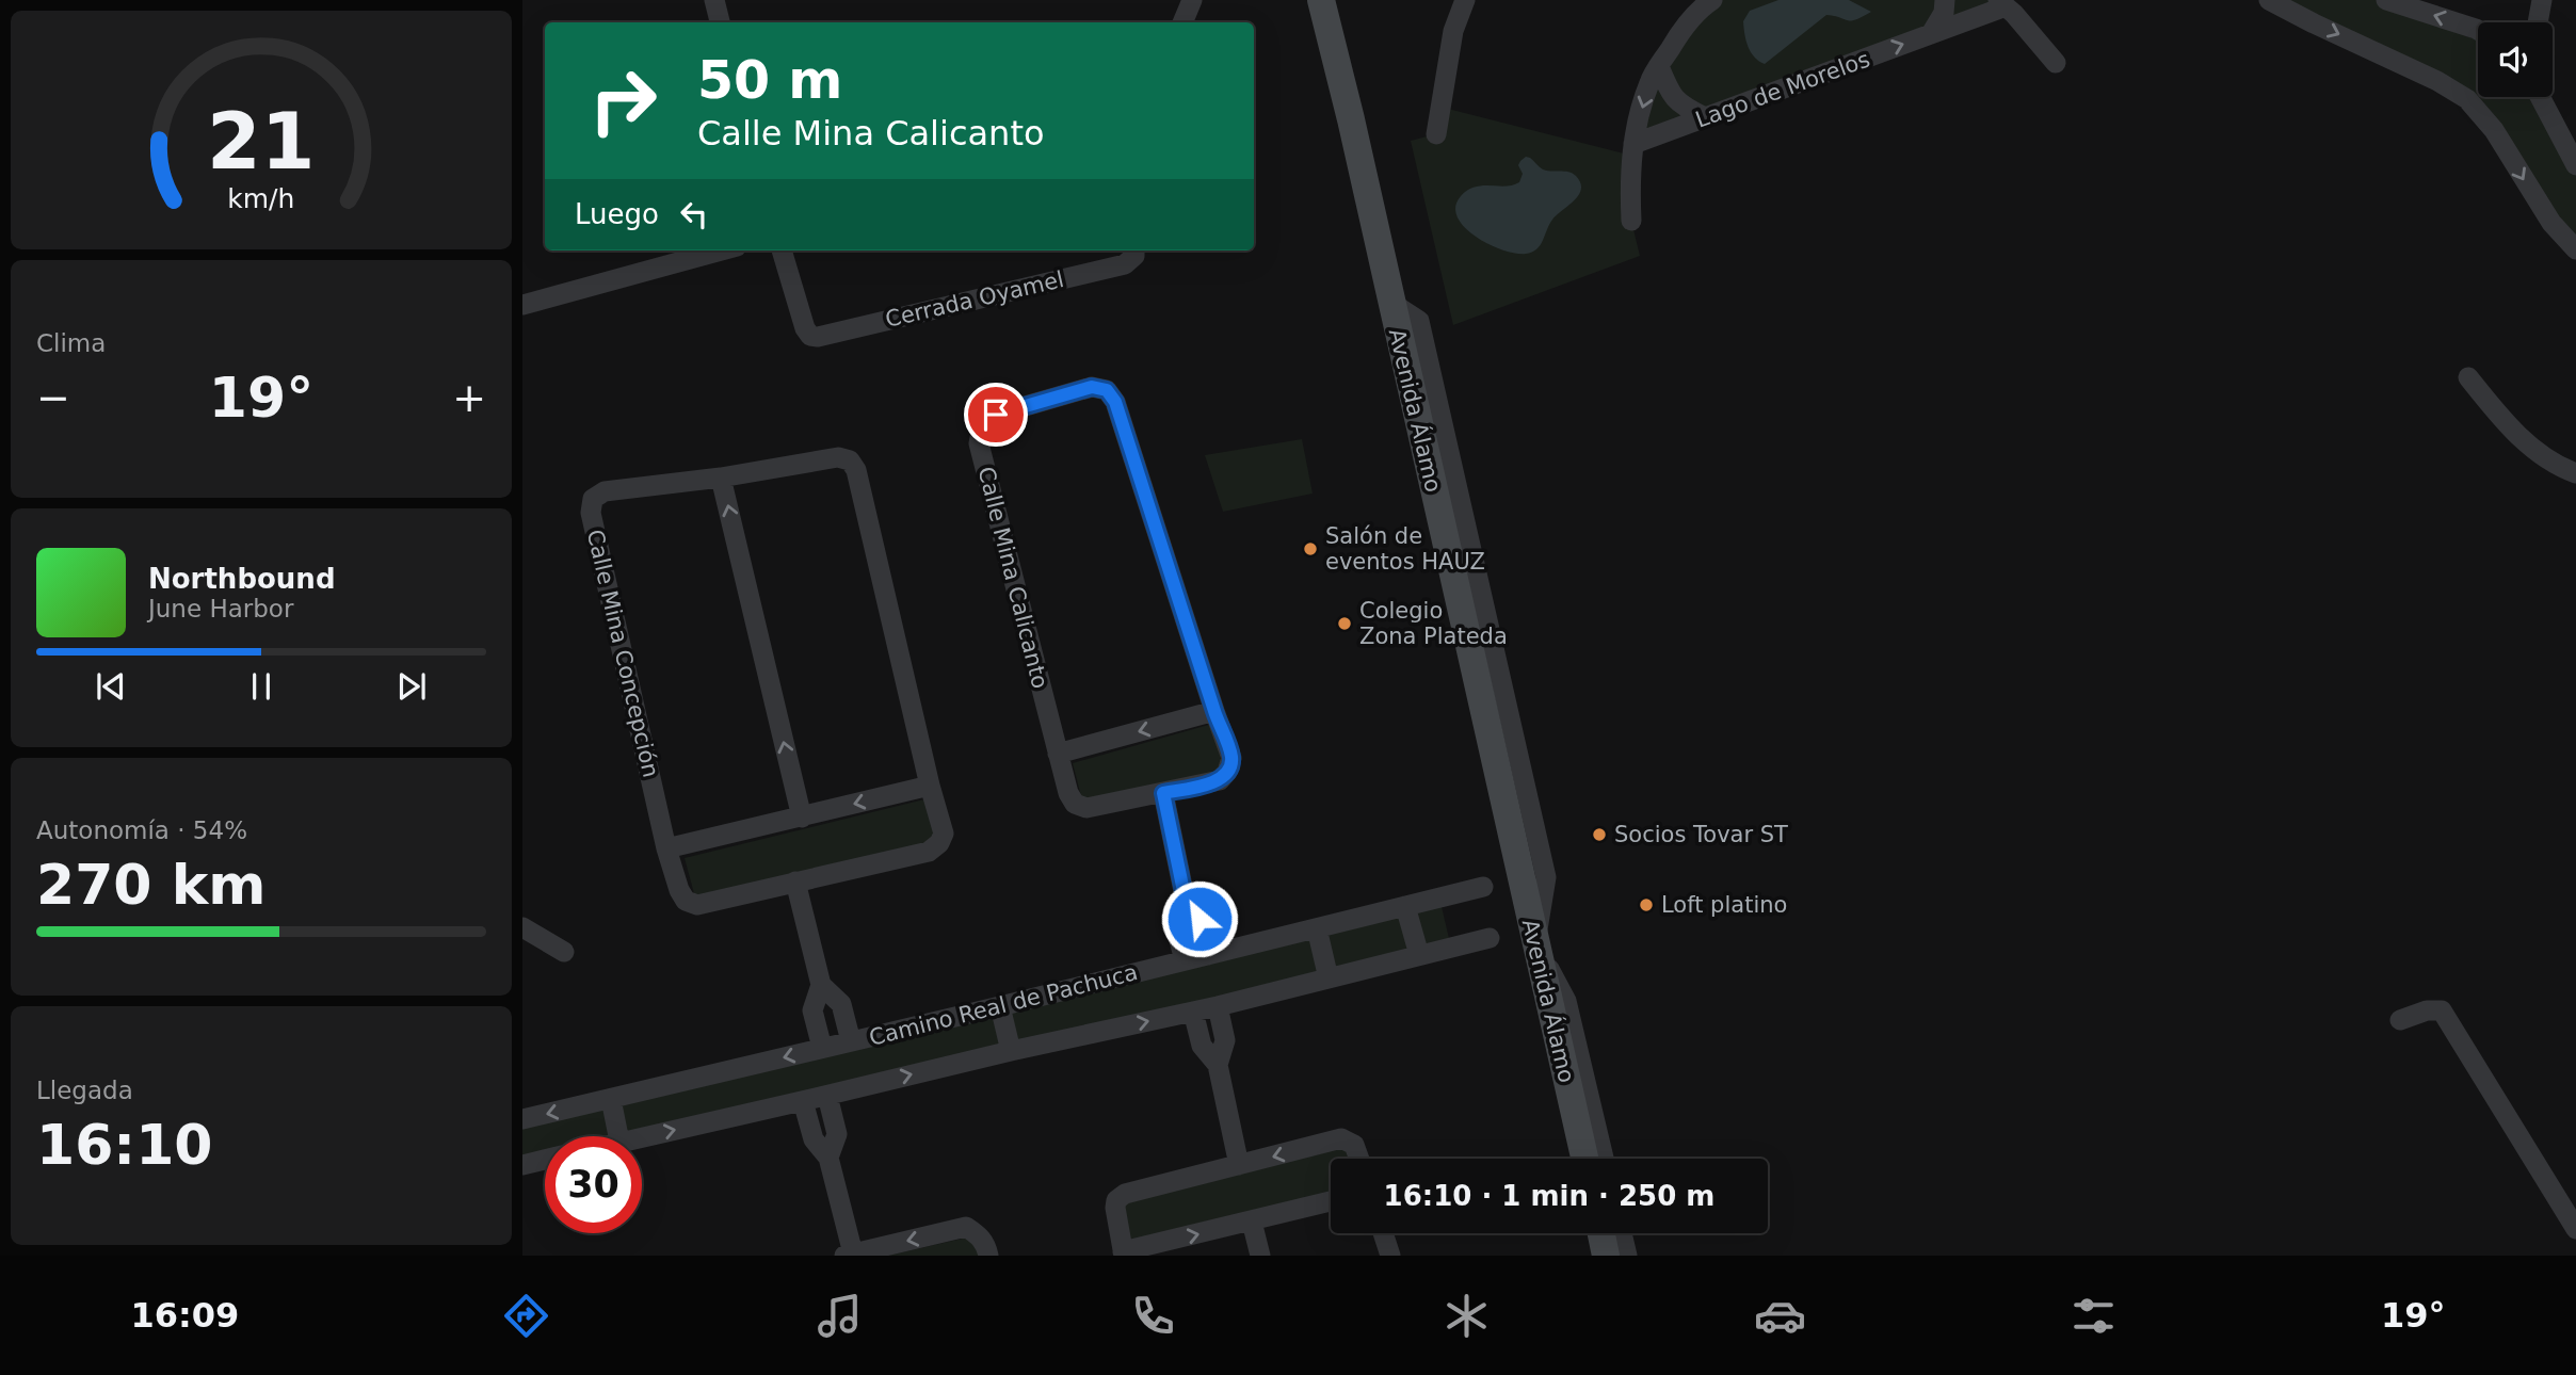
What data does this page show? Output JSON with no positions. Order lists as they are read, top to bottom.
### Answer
{
  "streets": {
    "street": [
      "Lago de Morelos",
      "Cerrada Oyamel",
      "Avenida Álamo",
      "Calle Mina Calicanto",
      "Calle Mina Concepción",
      "Camino Real de Pachuca"
    ]
  },
  "one_way": ["Lago de Morelos"],
  "places": [
    "Salón de eventos HAUZ",
    "Colegio Zona Plateda",
    "Socios Tovar ST",
    "Loft platino"
  ],
  "page": {
    "turn": ["50 m", "Calle Mina Calicanto"],
    "then": "Luego",
    "tile": [
      "Clima",
      ["Autonomía · 54%", "270 km"],
      ["Llegada", "16:10"]
    ],
    "heat": ["−", "19°", "+"],
    "song": ["Northbound", "June Harbor"],
    "limit": "30",
    "trip": "16:10 · 1 min · 250 m",
    "tabs": ["16:09", "19°"],
    "gauge": ["21", "km/h"]
  }
}
